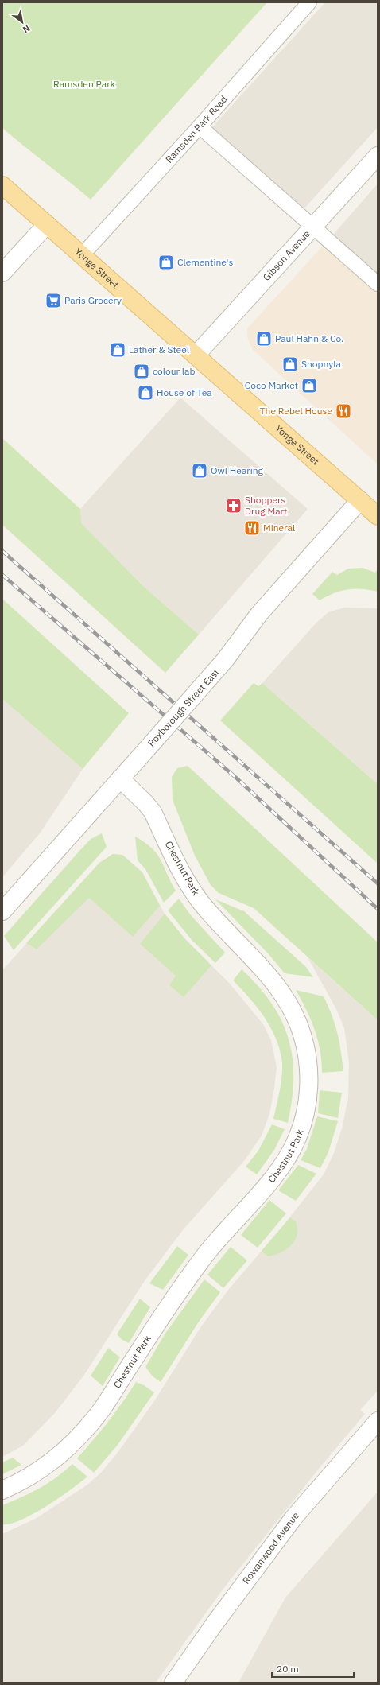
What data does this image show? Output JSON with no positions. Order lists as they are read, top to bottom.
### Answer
{
  "streets": {
    "main road": ["Yonge Street"],
    "street": [
      "Gibson Avenue",
      "Roxborough Street East",
      "Chestnut Park",
      "Rowanwood Avenue"
    ],
    "lane": ["Ramsden Park Road"]
  },
  "crossings": [
    ["Ramsden Park Road", "Yonge Street"],
    ["Gibson Avenue", "Yonge Street"],
    ["Yonge Street", "Roxborough Street East"],
    ["Roxborough Street East", "Chestnut Park"]
  ],
  "parks": ["Ramsden Park"],
  "places": {
    "shop": [
      "Clementine's",
      "Paul Hahn & Co.",
      "Lather & Steel",
      "Shopnyla",
      "colour lab",
      "Coco Market",
      "House of Tea",
      "Owl Hearing"
    ],
    "supermarket": ["Paris Grocery"],
    "restaurant": ["The Rebel House", "Mineral"],
    "pharmacy": ["Shoppers Drug Mart"]
  },
  "scale_bar": "20 m",
  "north": "bottom right"
}
